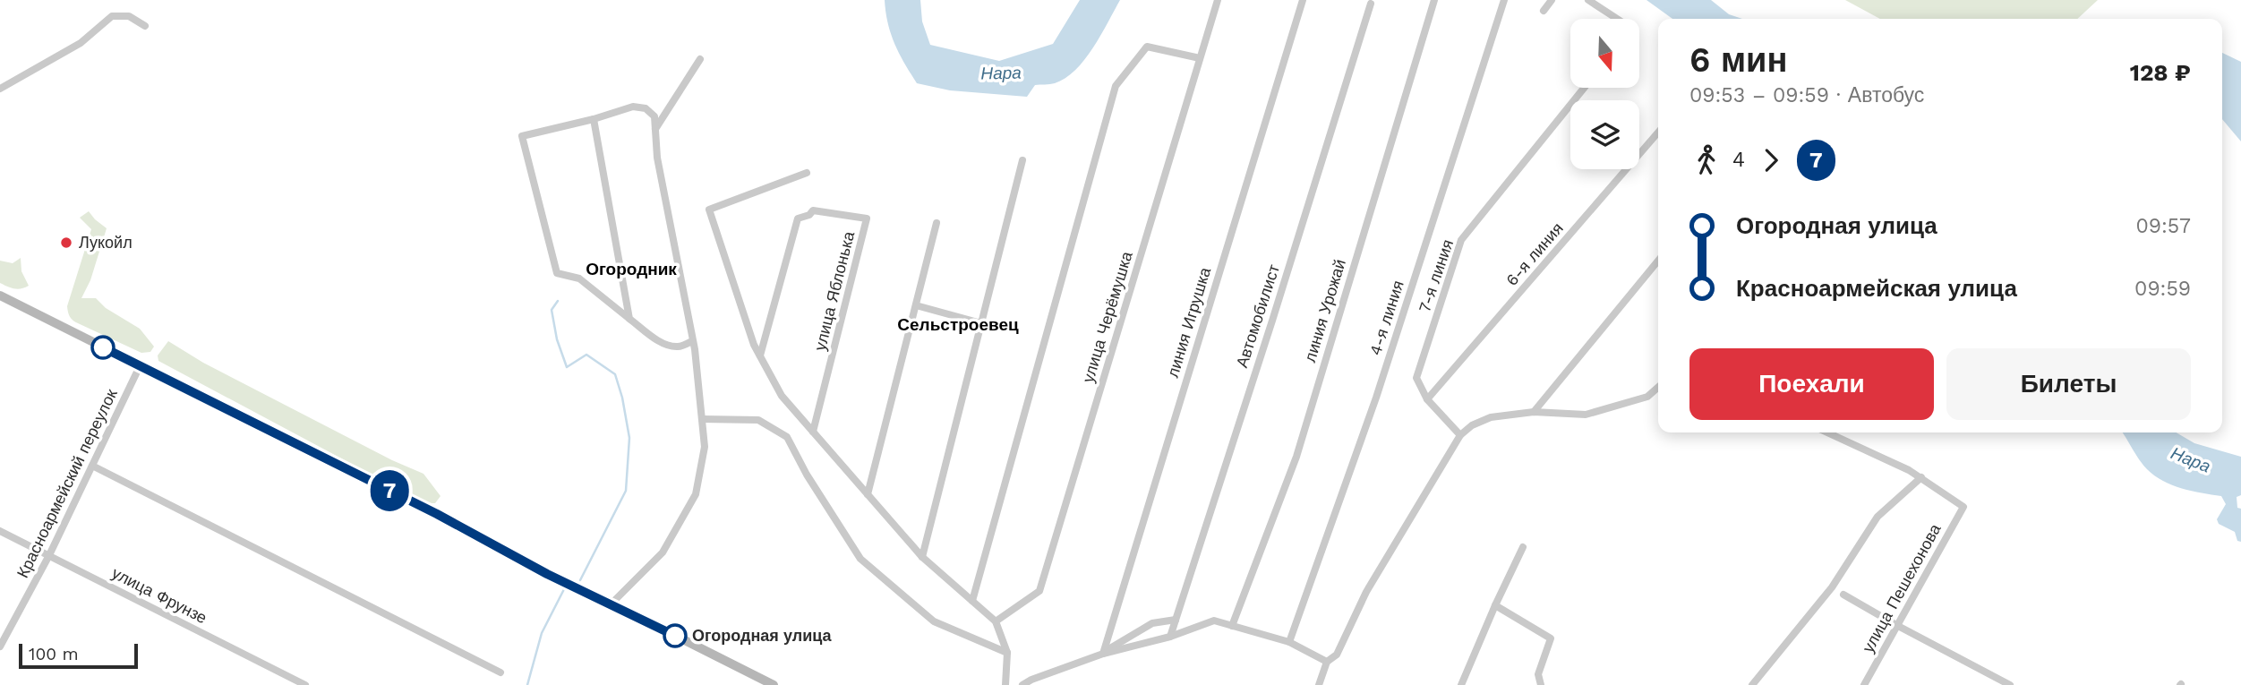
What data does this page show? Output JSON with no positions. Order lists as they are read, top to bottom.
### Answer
{
  "streets": {
    "street": [
      "6-я линия",
      "7-я линия",
      "улица Яблонька",
      "линия Урожай",
      "Автомобилист",
      "улица Черёмушка",
      "4-я линия",
      "линия Игрушка",
      "Красноармейский переулок",
      "улица Пешехонова",
      "улица Фрунзе"
    ]
  },
  "crossings": [
    ["6-я линия", "7-я линия"],
    ["Красноармейский переулок", "улица Фрунзе"]
  ],
  "districts": ["Огородник", "Сельстроевец"],
  "water": ["Нара"],
  "places": ["Лукойл", "Огородная улица"],
  "lines": ["bus line 7"],
  "scale_bar": "100 m",
  "north": "bottom",
  "page": {
    "on_map": "7",
    "heading": ["6 мин", "09:53 – 09:59 · Автобус", "128 ₽"],
    "legs": ["4", "7"],
    "list": [
      {
        "name": "Огородная улица",
        "value": "09:57"
      },
      {
        "name": "Красноармейская улица",
        "value": "09:59"
      }
    ],
    "buttons": ["Поехали", "Билеты"],
    "scale": "100 m"
  }
}
